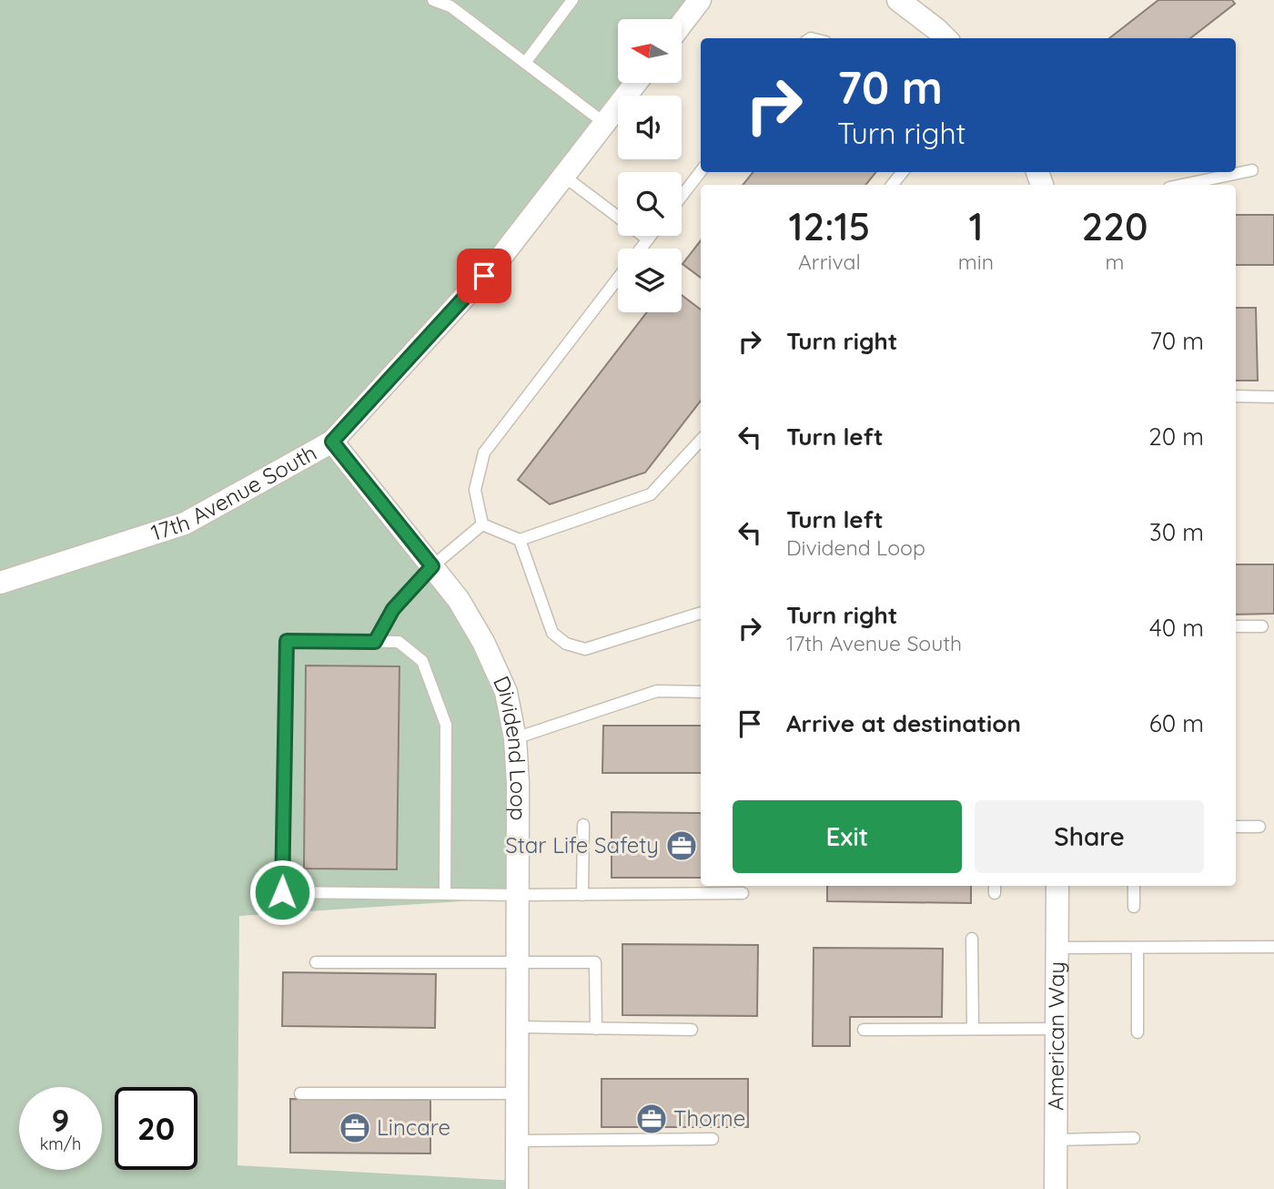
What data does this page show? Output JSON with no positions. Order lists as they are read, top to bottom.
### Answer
{
  "streets": {
    "street": ["17th Avenue South", "Dividend Loop", "American Way"]
  },
  "crossings": [
    ["17th Avenue South", "Dividend Loop"]
  ],
  "places": {
    "office": ["Star Life Safety", "Thorne", "Lincare"]
  },
  "north": "left",
  "page": {
    "turn": ["70 m", "Turn right"],
    "eta": [
      "12:15",
      "Arrival",
      "1",
      "min",
      "220",
      "m"
    ],
    "list": [
      {
        "name": "Turn right",
        "value": "70 m"
      },
      {
        "name": "Turn left",
        "value": "20 m"
      },
      {
        "name": "Turn left",
        "note": "Dividend Loop",
        "value": "30 m"
      },
      {
        "name": "Turn right",
        "note": "17th Avenue South",
        "value": "40 m"
      },
      {
        "name": "Arrive at destination",
        "value": "60 m"
      }
    ],
    "buttons": ["Exit", "Share"],
    "speed": "9 km/h",
    "limit": "20"
  }
}
